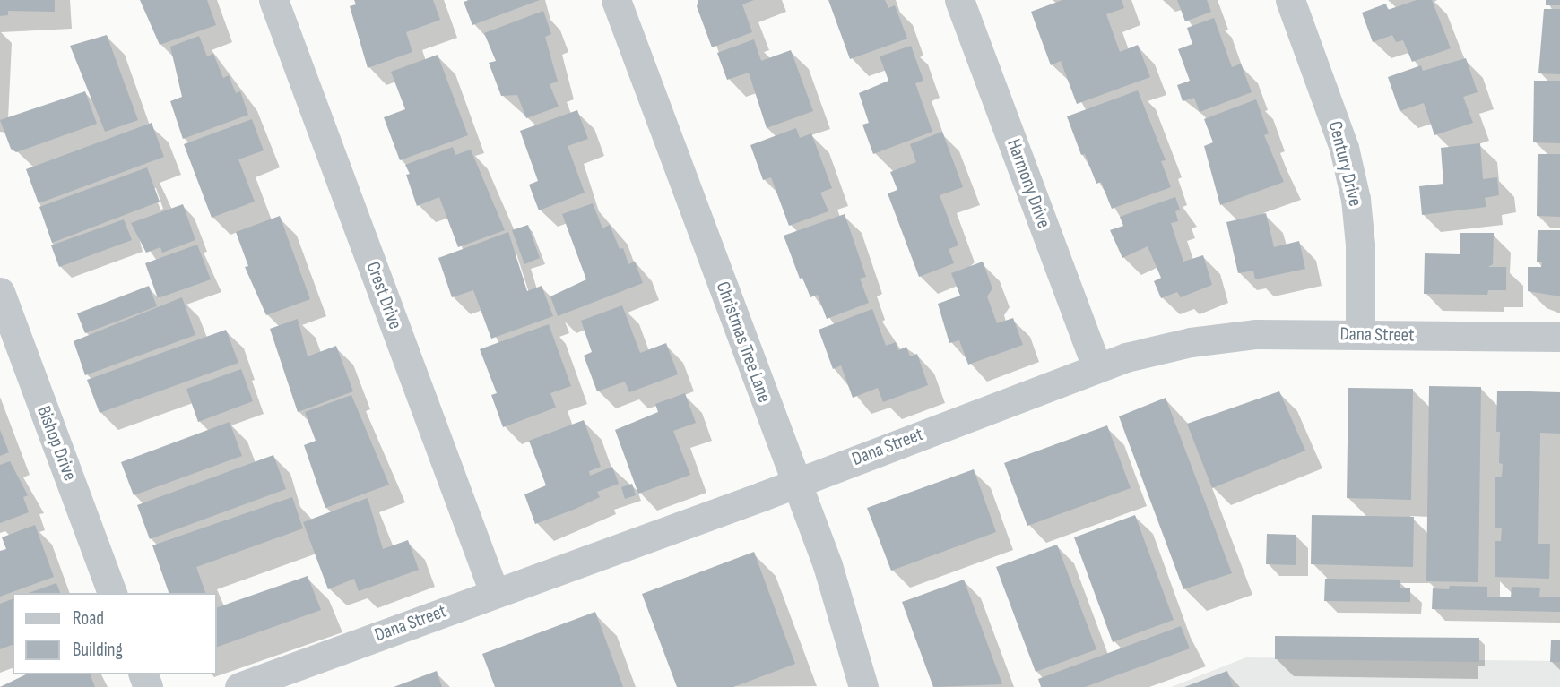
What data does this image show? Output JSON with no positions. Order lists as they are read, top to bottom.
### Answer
{
  "streets": {
    "street": [
      "Century Drive",
      "Harmony Drive",
      "Crest Drive",
      "Dana Street",
      "Christmas Tree Lane",
      "Bishop Drive"
    ]
  },
  "crossings": [
    ["Century Drive", "Dana Street"],
    ["Harmony Drive", "Dana Street"],
    ["Crest Drive", "Dana Street"],
    ["Dana Street", "Christmas Tree Lane"]
  ],
  "legend": ["Road", "Building"]
}
